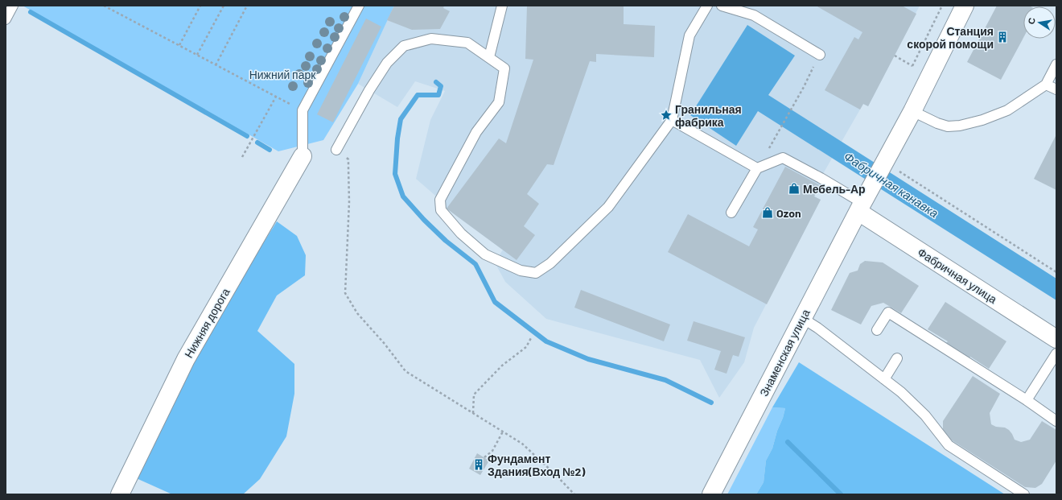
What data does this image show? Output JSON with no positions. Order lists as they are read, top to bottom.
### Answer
{
  "streets": {
    "street": ["Фабричная улица", "Нижняя дорога", "Знаменская улица"]
  },
  "crossings": [
    ["Фабричная улица", "Знаменская улица"]
  ],
  "water": ["Фабричная канавка"],
  "parks": ["Нижний парк"],
  "places": {
    "building": ["Станция скорой помощи", "Фундамент Здания(Вход №2)"],
    "place": ["Гранильная фабрика"],
    "shop": ["Мебель-Ар", "Ozon"]
  },
  "north": "left"
}
